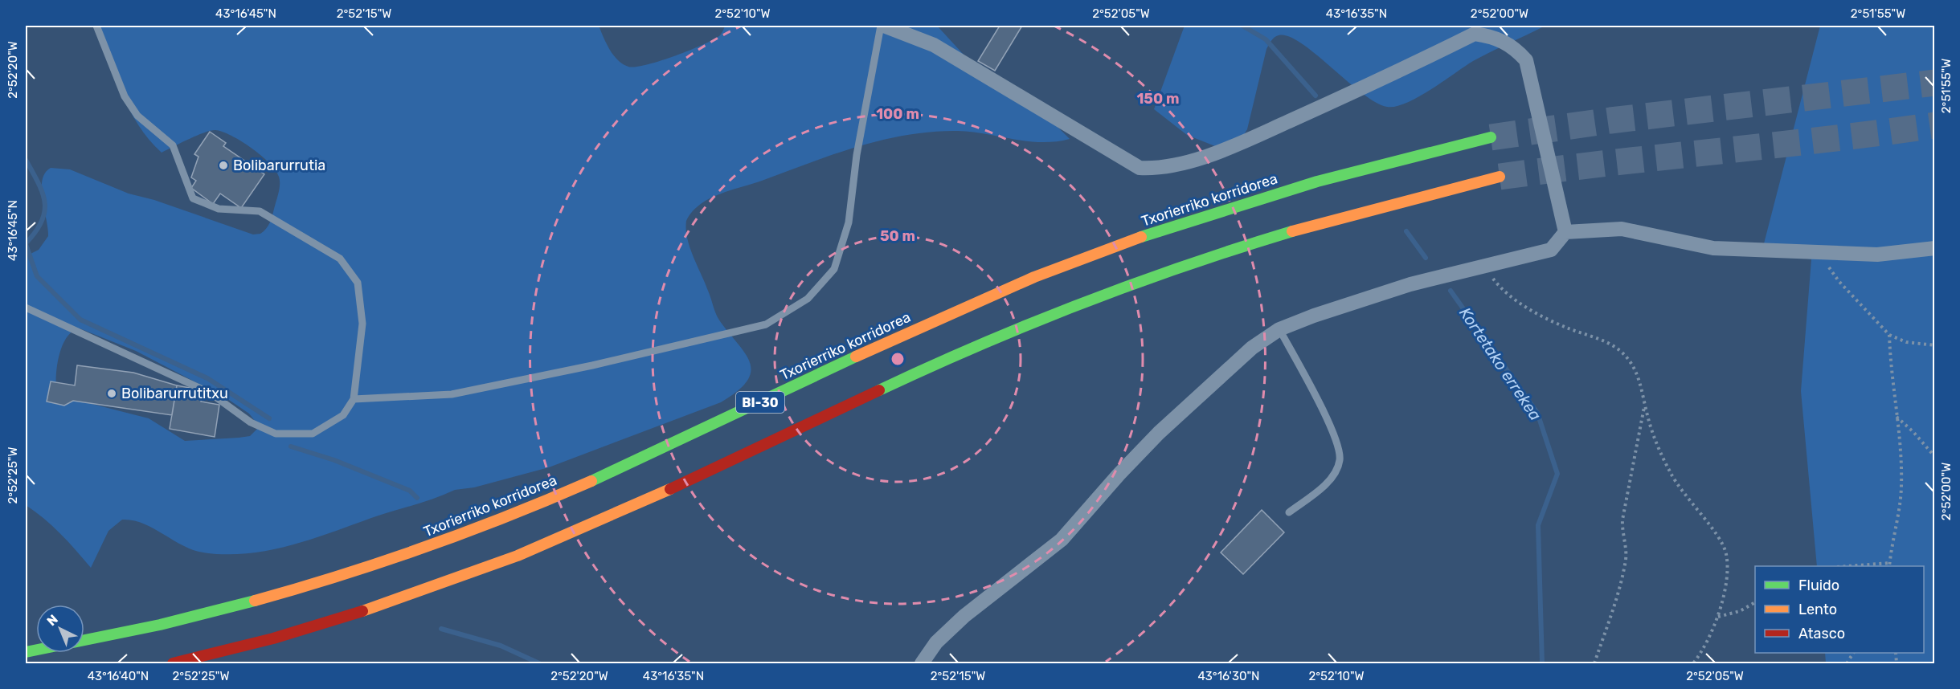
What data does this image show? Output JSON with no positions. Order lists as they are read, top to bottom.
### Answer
{
  "streets": {
    "highway": ["Txorierriko korridorea", "BI-30"]
  },
  "water": ["Kortetako errekea"],
  "places": ["Bolibarurrutia", "Bolibarurrutitxu"],
  "legend": ["Fluido", "Lento", "Atasco"],
  "north": "top left",
  "coordinates": [
    "43°16'45\"N",
    "2°52'15\"W",
    "2°52'10\"W",
    "2°52'05\"W",
    "43°16'35\"N",
    "2°52'00\"W",
    "2°51'55\"W",
    "2°52'20\"W",
    "2°52'25\"W",
    "43°16'40\"N",
    "43°16'30\"N"
  ],
  "rings": ["150 m", "100 m", "50 m"]
}
